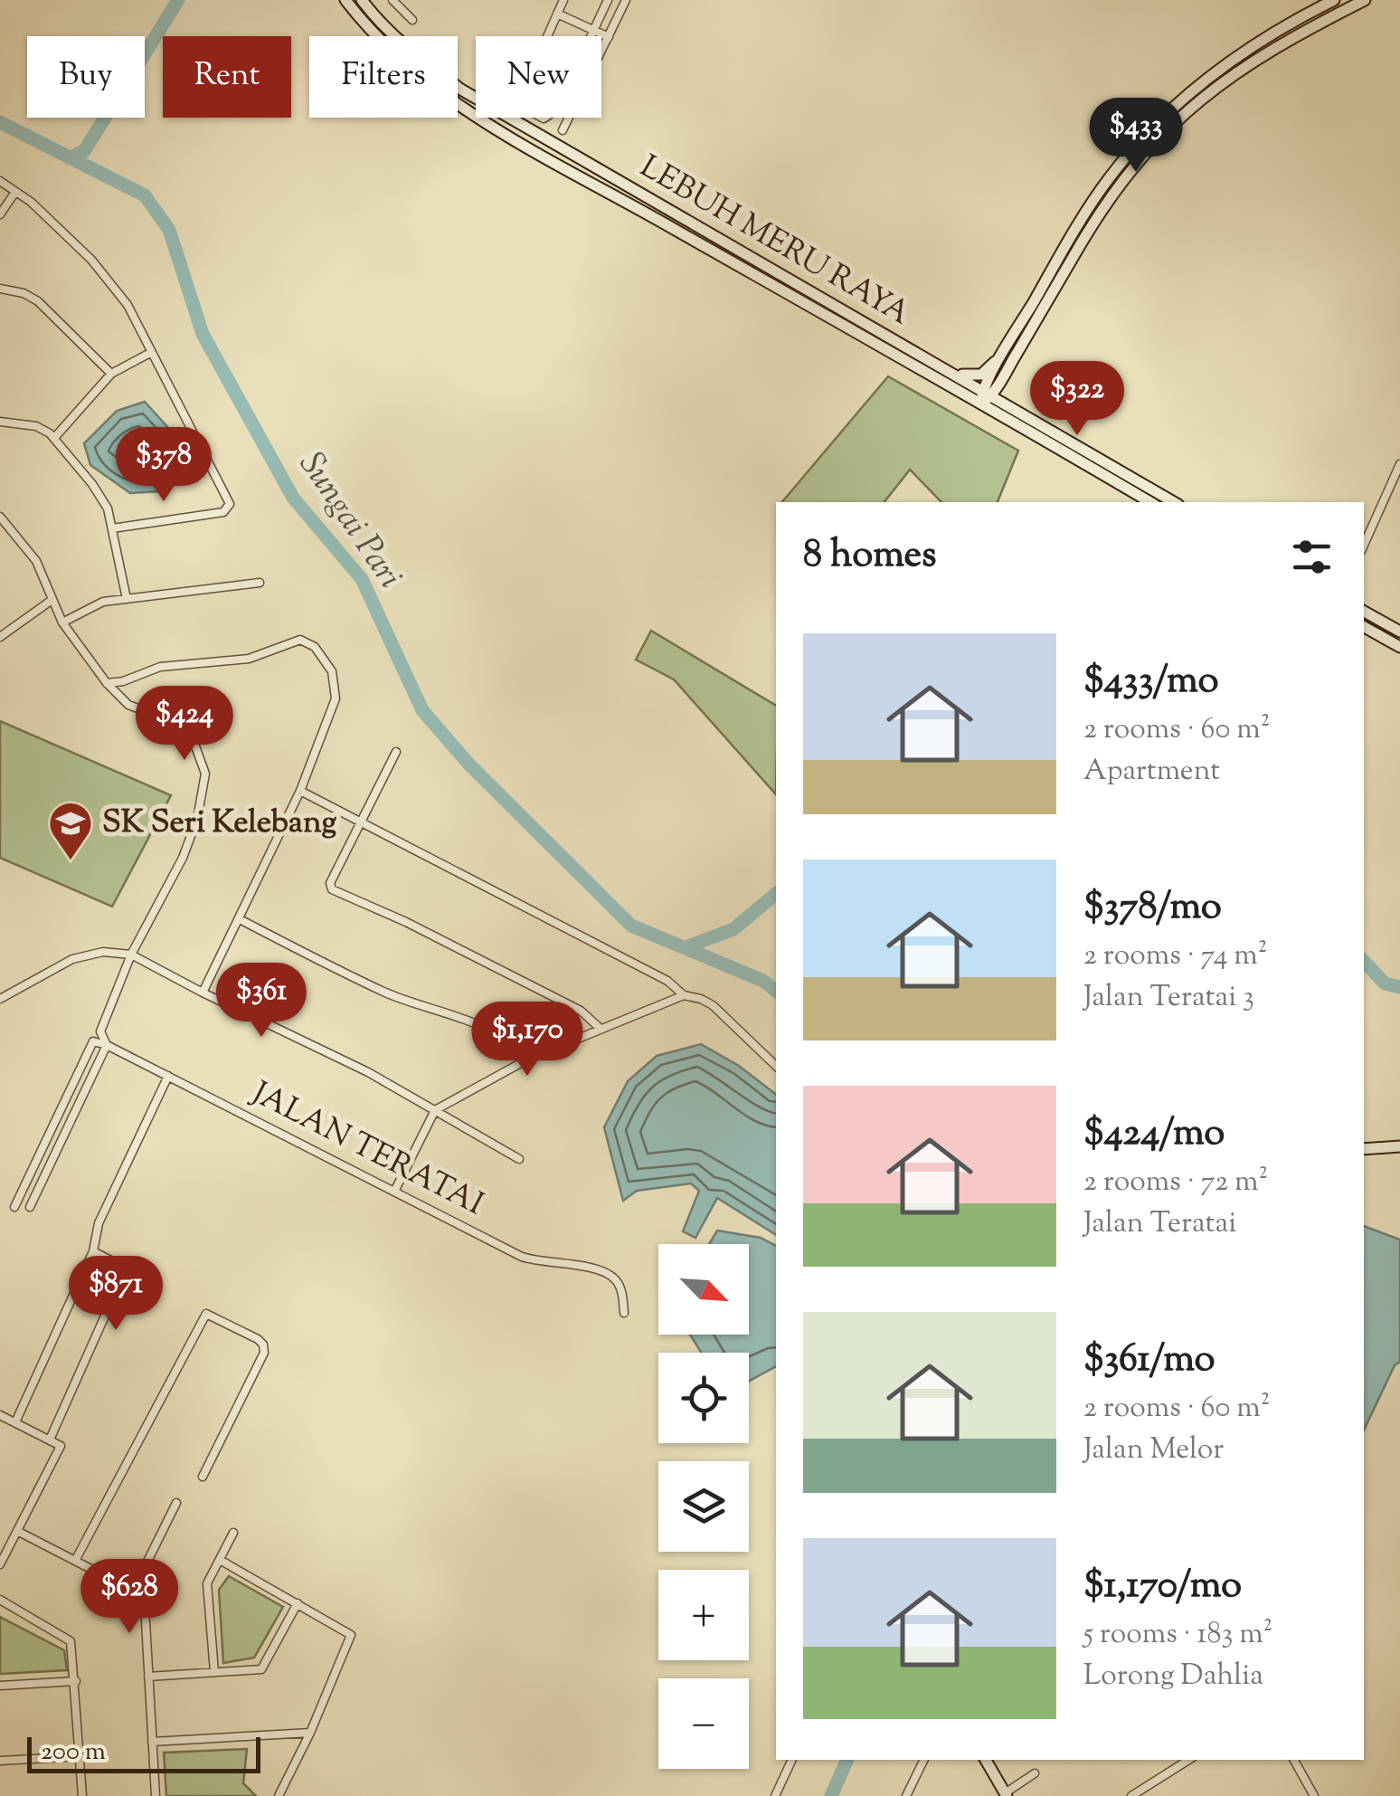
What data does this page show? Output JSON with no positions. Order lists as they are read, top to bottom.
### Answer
{
  "streets": {
    "main road": ["LEBUH MERU RAYA"],
    "street": ["JALAN TERATAI"]
  },
  "water": ["Sungai Pari"],
  "places": {
    "school or university": ["SK Seri Kelebang"]
  },
  "scale_bar": "200 m",
  "north": "bottom right",
  "page": {
    "chip": [
      "Buy",
      "Rent",
      "Filters",
      "New"
    ],
    "price": [
      "$433",
      "$322",
      "$378",
      "$424",
      "$361",
      "$1,170",
      "$871",
      "$628"
    ],
    "heading": "8 homes",
    "list": [
      {
        "name": "$433/mo",
        "note": "2 rooms · 60 m² · Apartment"
      },
      {
        "name": "$378/mo",
        "note": "2 rooms · 74 m² · Jalan Teratai 3"
      },
      {
        "name": "$424/mo",
        "note": "2 rooms · 72 m² · Jalan Teratai"
      },
      {
        "name": "$361/mo",
        "note": "2 rooms · 60 m² · Jalan Melor"
      },
      {
        "name": "$1,170/mo",
        "note": "5 rooms · 183 m² · Lorong Dahlia"
      }
    ],
    "map_buttons": ["+", "−"],
    "scale": "200 m"
  }
}
